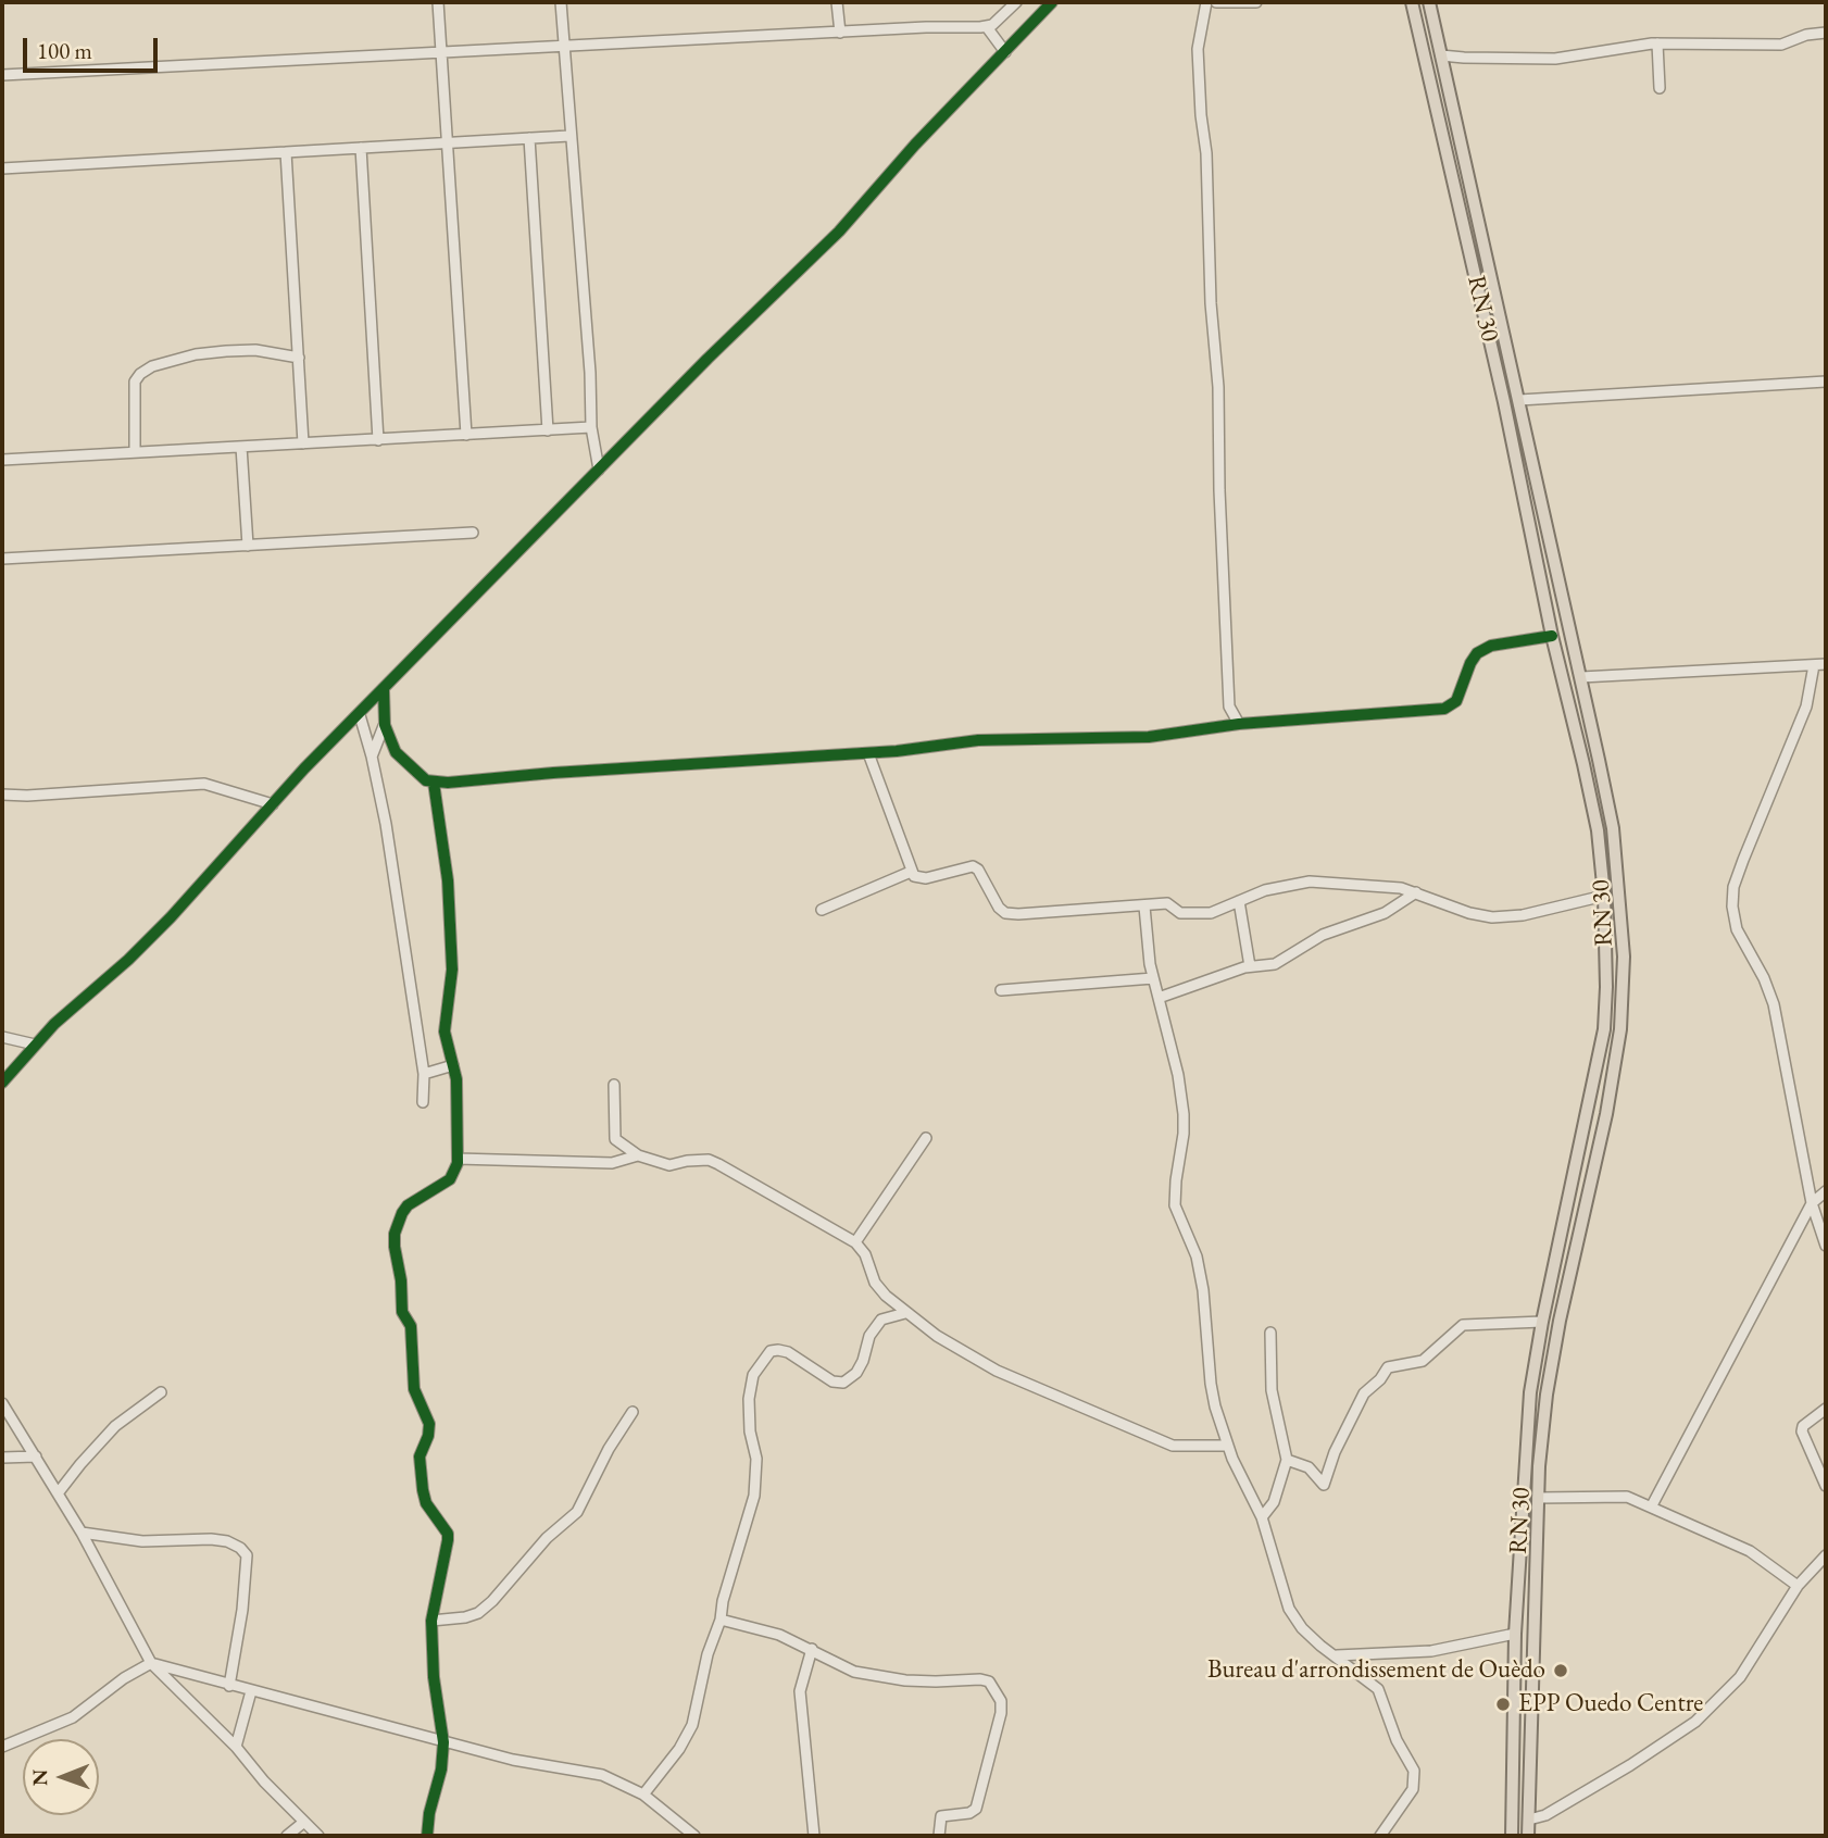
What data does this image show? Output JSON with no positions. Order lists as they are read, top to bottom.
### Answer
{
  "streets": {
    "main road": ["RN 30"]
  },
  "places": ["Bureau d'arrondissement de Ouèdo", "EPP Ouedo Centre"],
  "scale_bar": "100 m",
  "north": "left"
}
